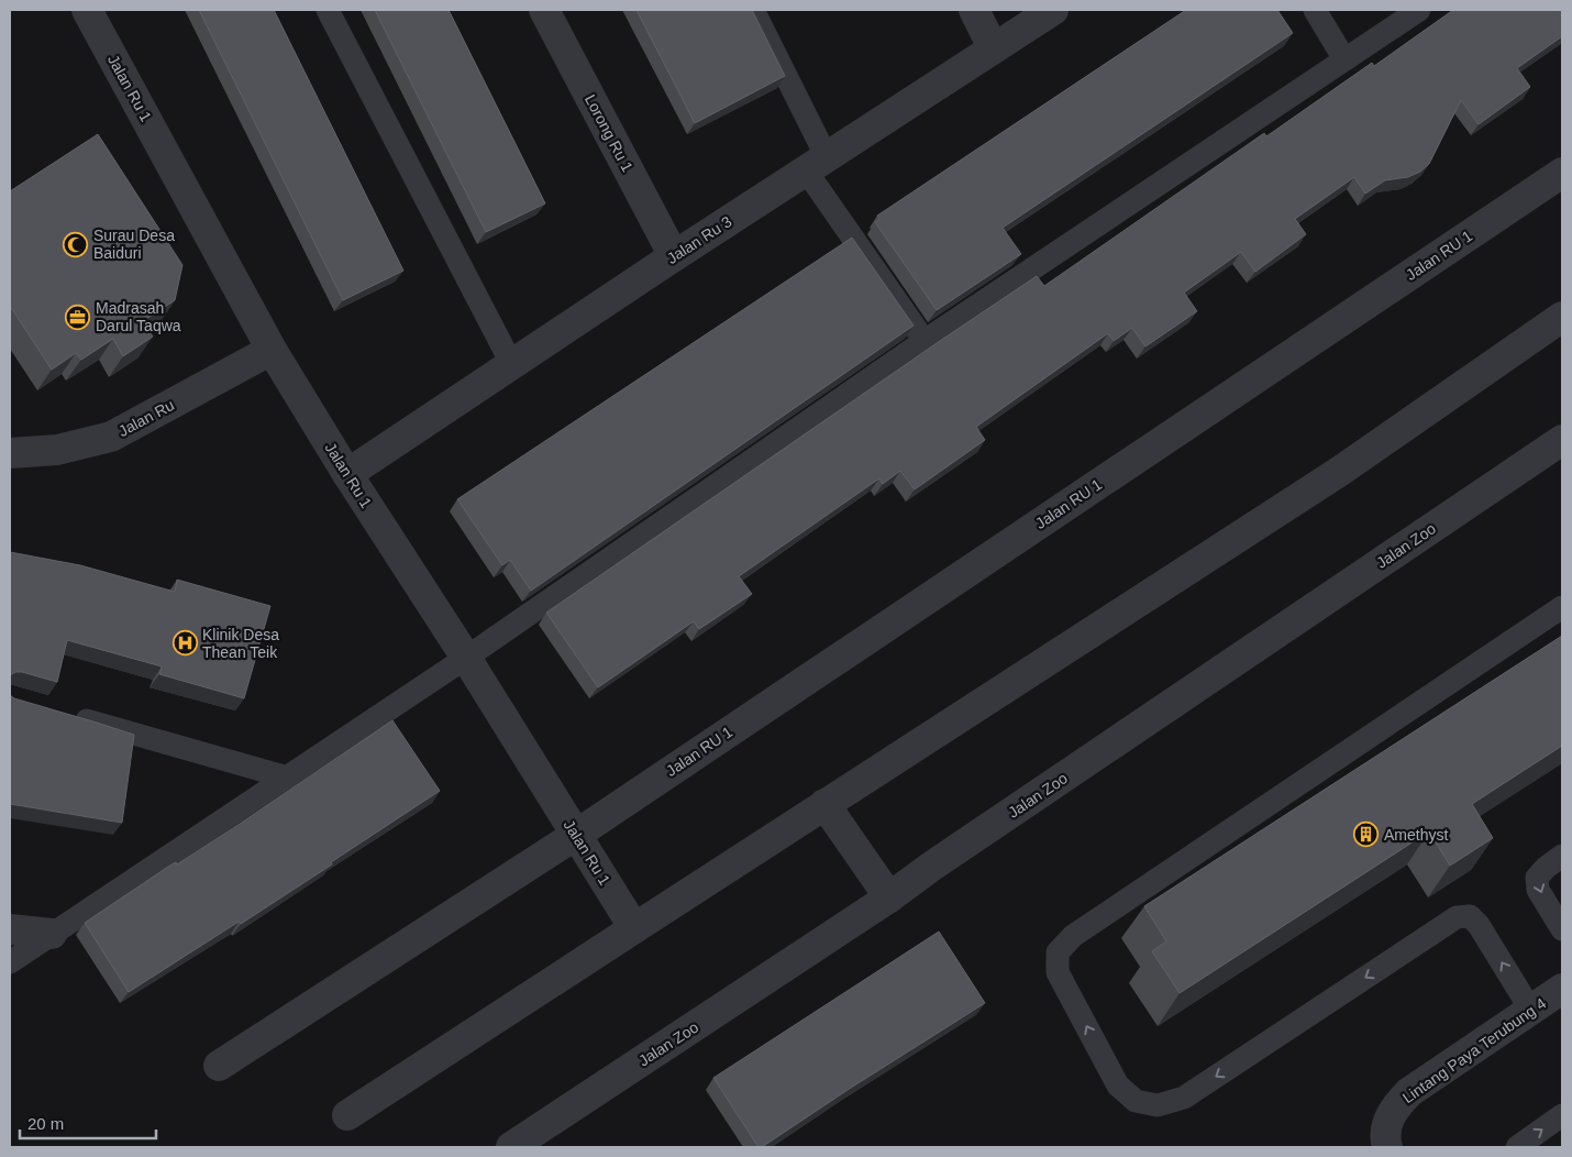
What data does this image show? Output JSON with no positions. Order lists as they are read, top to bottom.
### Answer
{
  "streets": {
    "street": [
      "Jalan Ru 1",
      "Lorong Ru 1",
      "Jalan Ru 3",
      "Jalan RU 1",
      "Jalan Ru",
      "Jalan Zoo",
      "Lintang Paya Terubung 4"
    ]
  },
  "crossings": [
    ["Jalan Ru 1", "Jalan Ru 3"],
    ["Jalan Ru 1", "Jalan RU 1"],
    ["Jalan Ru 1", "Jalan Ru"],
    ["Lorong Ru 1", "Jalan Ru 3"]
  ],
  "places": {
    "mosque": ["Surau Desa Baiduri"],
    "office": ["Madrasah Darul Taqwa"],
    "hospital": ["Klinik Desa Thean Teik"],
    "building": ["Amethyst"]
  },
  "scale_bar": "20 m"
}
